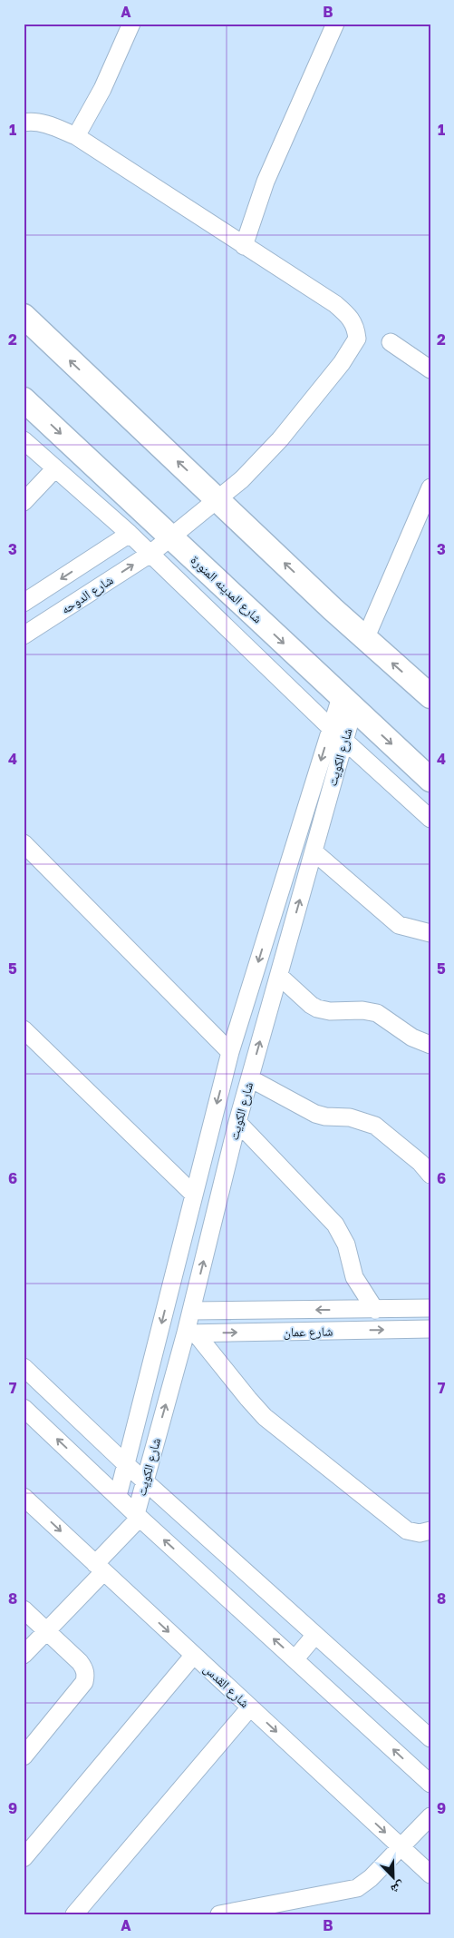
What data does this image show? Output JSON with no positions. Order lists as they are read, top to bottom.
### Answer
{
  "streets": {
    "main road": ["شارع المدينه المنورة"],
    "street": [
      "شارع الدوحه",
      "شارع الكويت",
      "شارع عمان",
      "شارع القدس"
    ]
  },
  "crossings": [
    ["شارع المدينه المنورة", "شارع الدوحه"],
    ["شارع المدينه المنورة", "شارع الكويت"],
    ["شارع الكويت", "شارع عمان"]
  ],
  "north": "bottom right",
  "grid": {
    "columns": ["A", "B"],
    "rows": [
      "1",
      "2",
      "3",
      "4",
      "5",
      "6",
      "7",
      "8",
      "9"
    ]
  }
}
